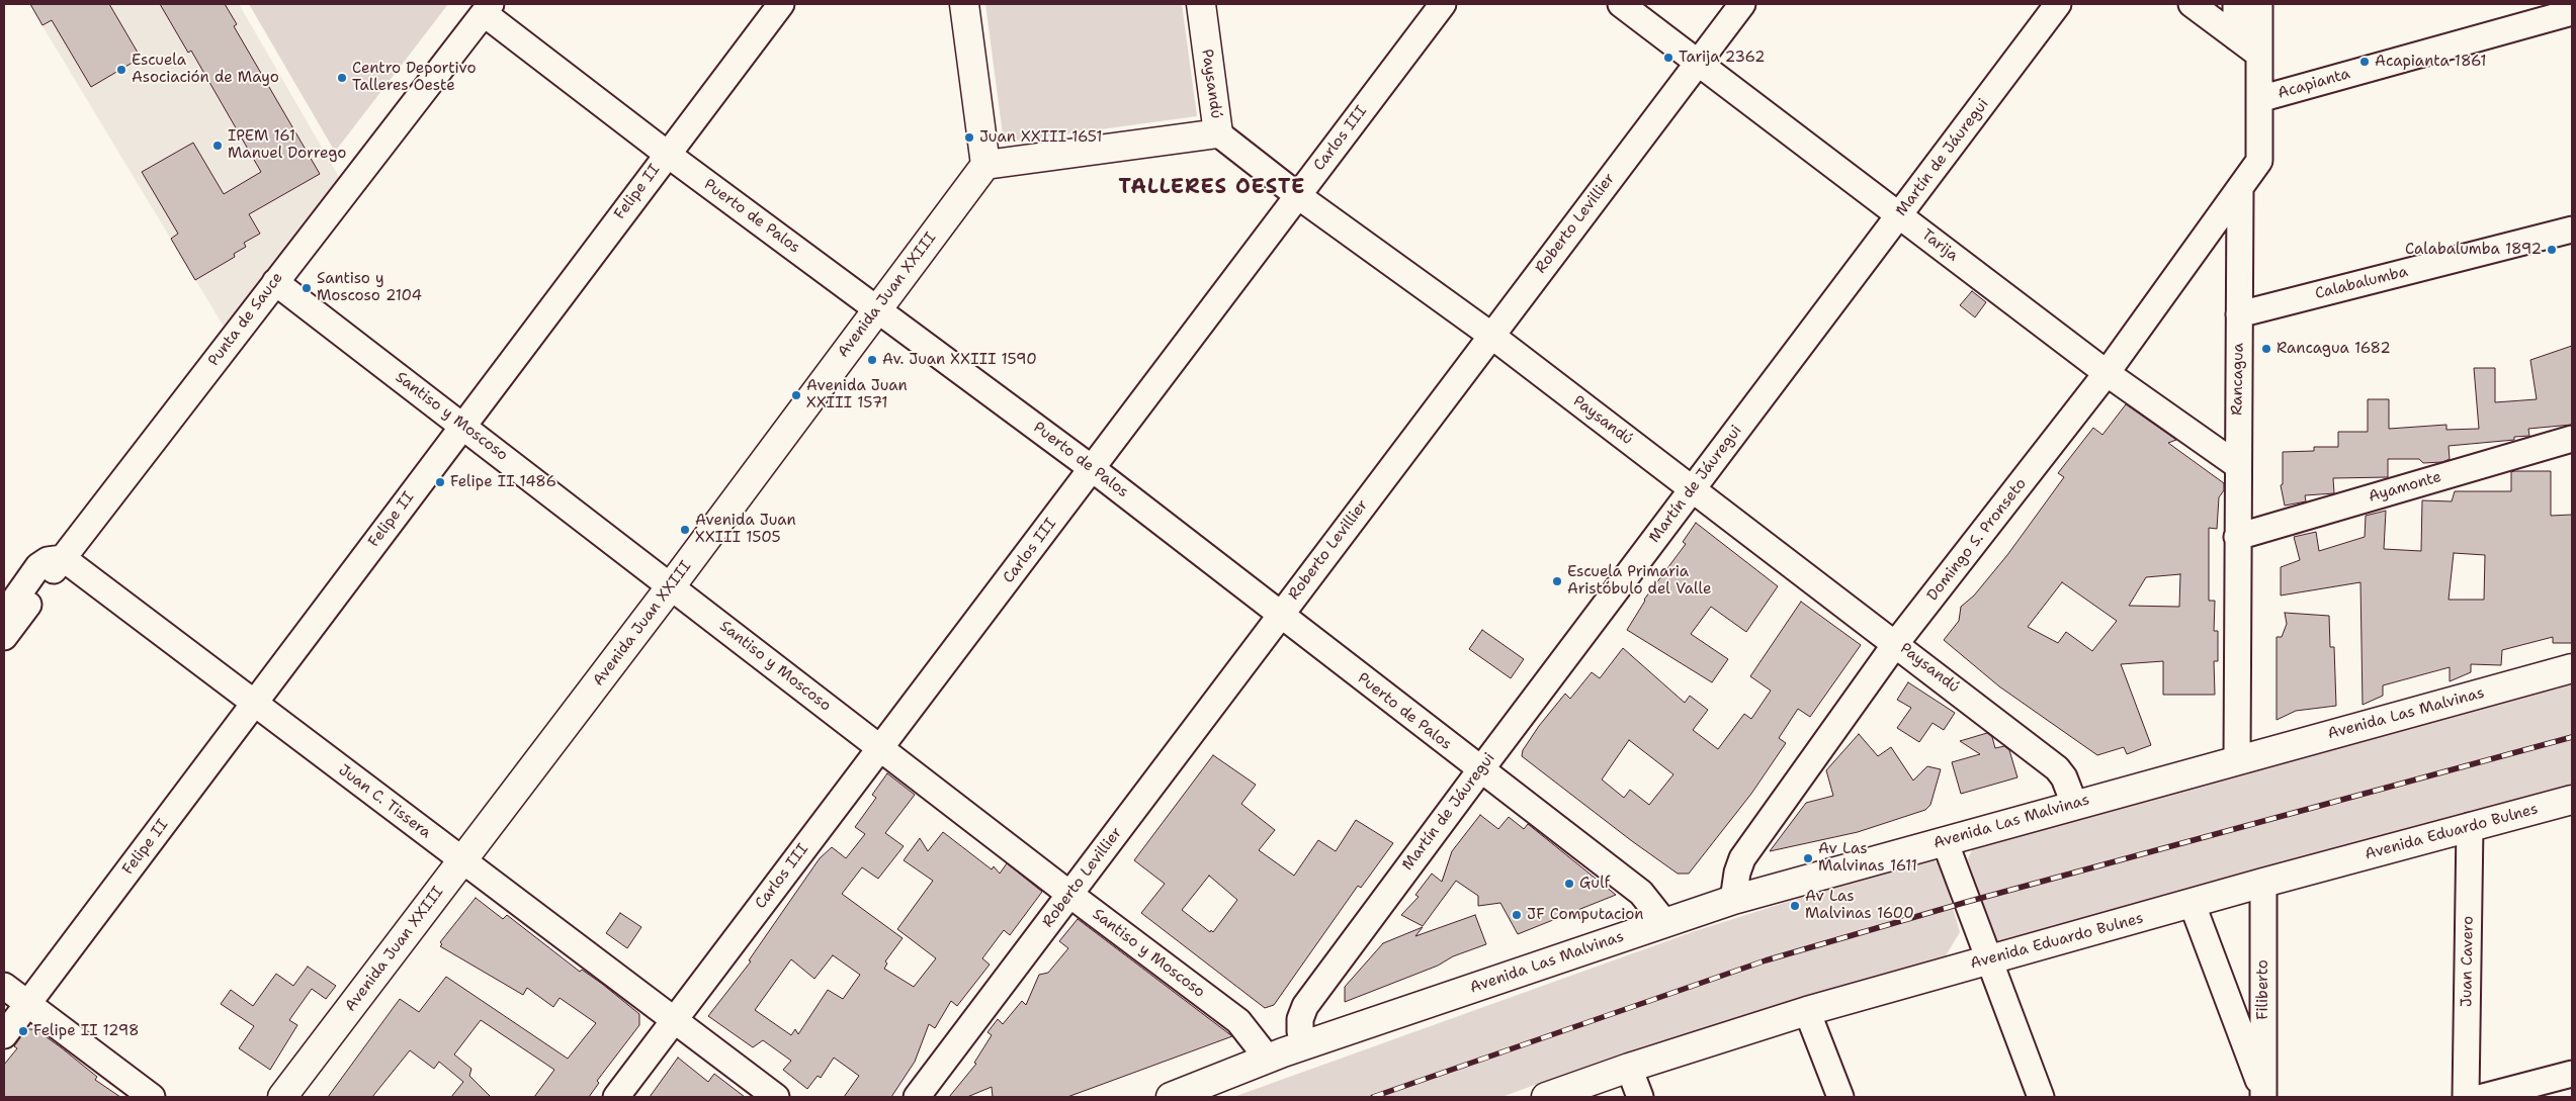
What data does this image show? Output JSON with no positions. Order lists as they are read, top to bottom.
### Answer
{
  "streets": {
    "main road": [
      "Paysandú",
      "Avenida Juan XXIII",
      "Avenida Las Malvinas",
      "Avenida Eduardo Bulnes"
    ],
    "street": [
      "Acapianta",
      "Carlos III",
      "Martín de Jáuregui",
      "Felipe II",
      "Puerto de Palos",
      "Roberto Levillier",
      "Tarija",
      "Calabalumba",
      "Punta de Sauce",
      "Rancagua",
      "Santiso y Moscoso",
      "Ayamonte",
      "Domingo S. Pronseto",
      "Juan C. Tissera",
      "Juan Cavero",
      "Filiberto"
    ]
  },
  "crossings": [
    ["Paysandú", "Carlos III"],
    ["Paysandú", "Martín de Jáuregui"],
    ["Paysandú", "Roberto Levillier"],
    ["Paysandú", "Domingo S. Pronseto"],
    ["Paysandú", "Avenida Las Malvinas"],
    ["Carlos III", "Puerto de Palos"],
    ["Carlos III", "Santiso y Moscoso"],
    ["Carlos III", "Juan C. Tissera"],
    ["Martín de Jáuregui", "Puerto de Palos"],
    ["Martín de Jáuregui", "Tarija"],
    ["Martín de Jáuregui", "Avenida Las Malvinas"],
    ["Felipe II", "Puerto de Palos"],
    ["Felipe II", "Santiso y Moscoso"],
    ["Felipe II", "Juan C. Tissera"],
    ["Puerto de Palos", "Roberto Levillier"],
    ["Puerto de Palos", "Avenida Juan XXIII"],
    ["Puerto de Palos", "Punta de Sauce"],
    ["Puerto de Palos", "Avenida Las Malvinas"],
    ["Roberto Levillier", "Tarija"],
    ["Roberto Levillier", "Santiso y Moscoso"],
    ["Tarija", "Rancagua"],
    ["Tarija", "Domingo S. Pronseto"],
    ["Calabalumba", "Rancagua"],
    ["Avenida Juan XXIII", "Santiso y Moscoso"],
    ["Avenida Juan XXIII", "Juan C. Tissera"],
    ["Punta de Sauce", "Santiso y Moscoso"],
    ["Punta de Sauce", "Juan C. Tissera"],
    ["Rancagua", "Ayamonte"],
    ["Rancagua", "Domingo S. Pronseto"],
    ["Rancagua", "Avenida Las Malvinas"],
    ["Santiso y Moscoso", "Avenida Las Malvinas"],
    ["Domingo S. Pronseto", "Avenida Las Malvinas"],
    ["Avenida Eduardo Bulnes", "Juan Cavero"],
    ["Avenida Eduardo Bulnes", "Filiberto"]
  ],
  "districts": ["TALLERES OESTE"],
  "places": [
    "Tarija 2362",
    "Acapianta 1861",
    "Escuela Asociación de Mayo",
    "Centro Deportivo Talleres Oeste",
    "Juan XXIII 1651",
    "IPEM 161 Manuel Dorrego",
    "Calabalumba 1892",
    "Santiso y Moscoso 2104",
    "Rancagua 1682",
    "Av. Juan XXIII 1590",
    "Avenida Juan XXIII 1571",
    "Felipe II 1486",
    "Avenida Juan XXIII 1505",
    "Escuela Primaria Aristóbulo del Valle",
    "Av Las Malvinas 1611",
    "Gulf",
    "Av Las Malvinas 1600",
    "JF Computacion",
    "Felipe II 1298"
  ]
}
